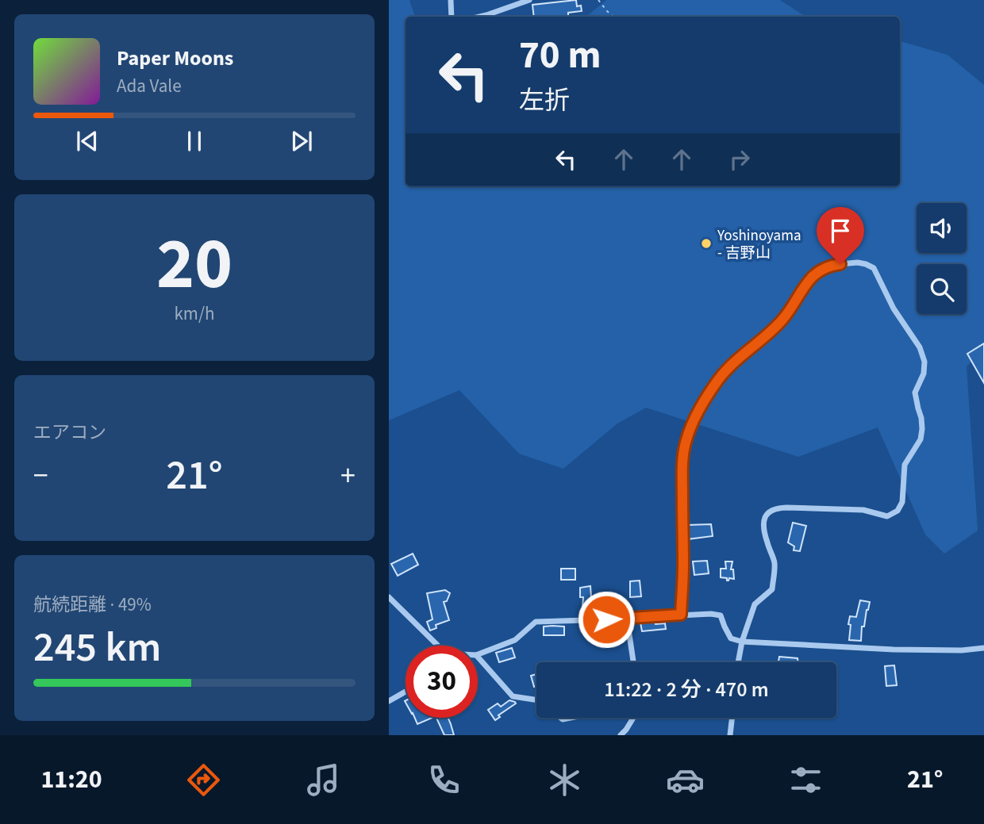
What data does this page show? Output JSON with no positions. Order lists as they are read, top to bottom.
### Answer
{
  "places": ["Yoshinoyama - 吉野山"],
  "page": {
    "turn": ["70 m", "左折"],
    "song": ["Paper Moons", "Ada Vale"],
    "tile": [
      ["20", "km/h"],
      "エアコン",
      ["航続距離 · 49%", "245 km"]
    ],
    "heat": ["−", "21°", "+"],
    "limit": "30",
    "trip": "11:22 · 2 分 · 470 m",
    "tabs": ["11:20", "21°"]
  }
}
